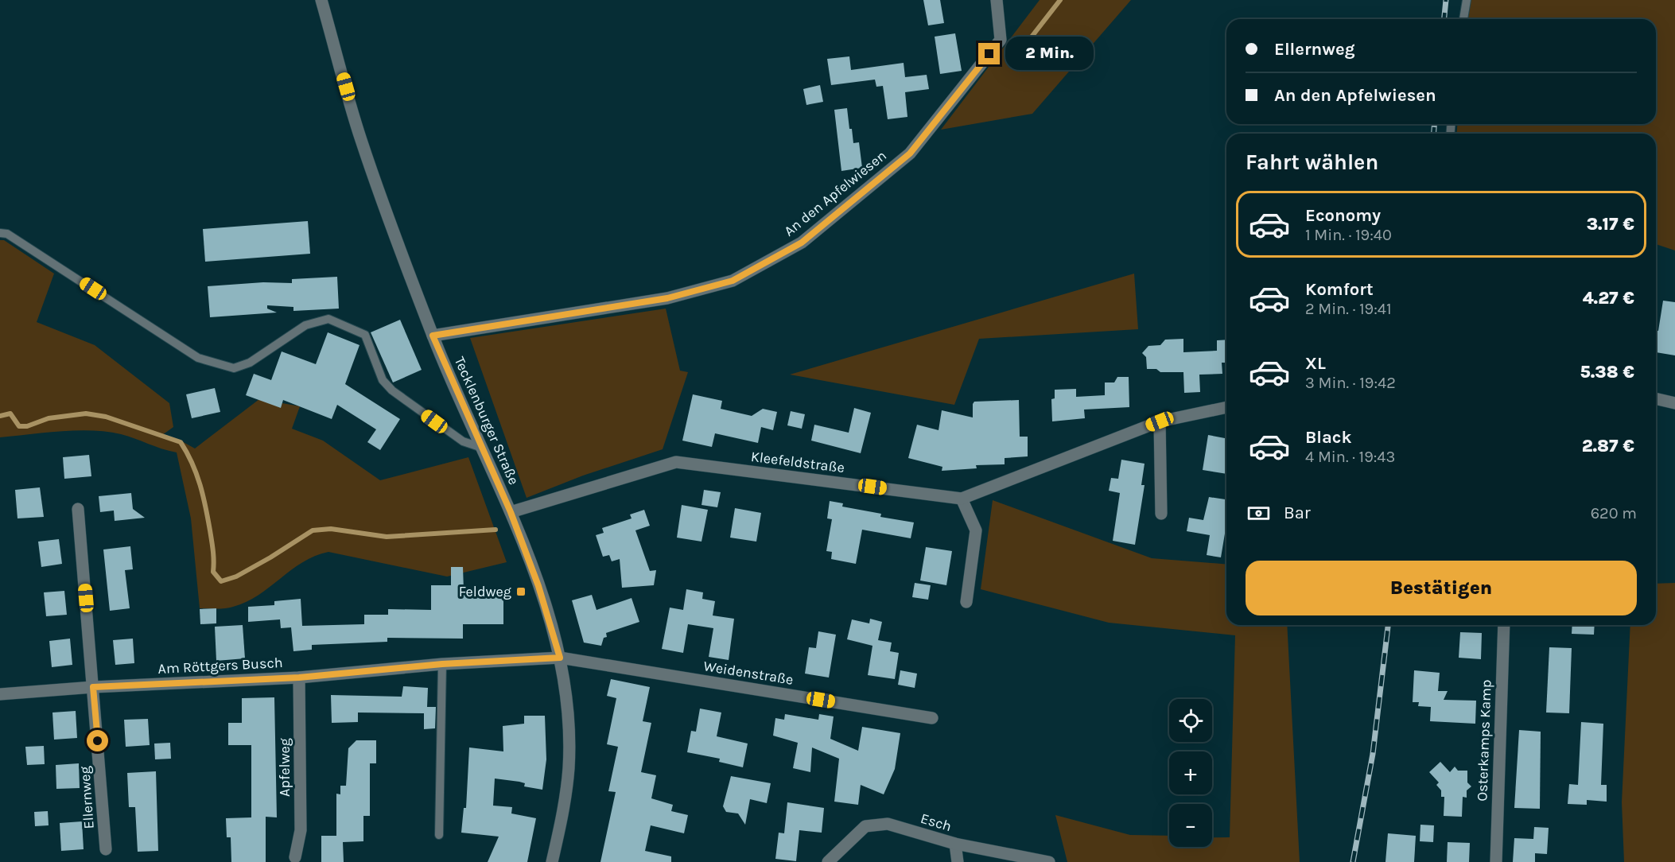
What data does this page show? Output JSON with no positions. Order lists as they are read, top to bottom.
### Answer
{
  "streets": {
    "street": [
      "An den Apfelwiesen",
      "Tecklenburger Straße",
      "Kleefeldstraße",
      "Am Röttgers Busch",
      "Weidenstraße",
      "Osterkamps Kamp",
      "Apfelweg",
      "Ellernweg",
      "Esch"
    ]
  },
  "crossings": [
    ["An den Apfelwiesen", "Tecklenburger Straße"],
    ["Tecklenburger Straße", "Kleefeldstraße"],
    ["Tecklenburger Straße", "Am Röttgers Busch"],
    ["Tecklenburger Straße", "Weidenstraße"],
    ["Am Röttgers Busch", "Weidenstraße"],
    ["Am Röttgers Busch", "Apfelweg"],
    ["Am Röttgers Busch", "Ellernweg"]
  ],
  "places": {
    "transit": ["Feldweg"]
  },
  "page": {
    "banner": ["Ellernweg", "An den Apfelwiesen"],
    "bubble": "2 Min.",
    "heading": "Fahrt wählen",
    "list": [
      {
        "name": "Economy",
        "note": "1 Min. · 19:40",
        "value": "3.17 €"
      },
      {
        "name": "Komfort",
        "note": "2 Min. · 19:41",
        "value": "4.27 €"
      },
      {
        "name": "XL",
        "note": "3 Min. · 19:42",
        "value": "5.38 €"
      },
      {
        "name": "Black",
        "note": "4 Min. · 19:43",
        "value": "2.87 €"
      }
    ],
    "pay": ["Bar", "620 m"],
    "buttons": "Bestätigen",
    "map_buttons": ["+", "−"]
  }
}
